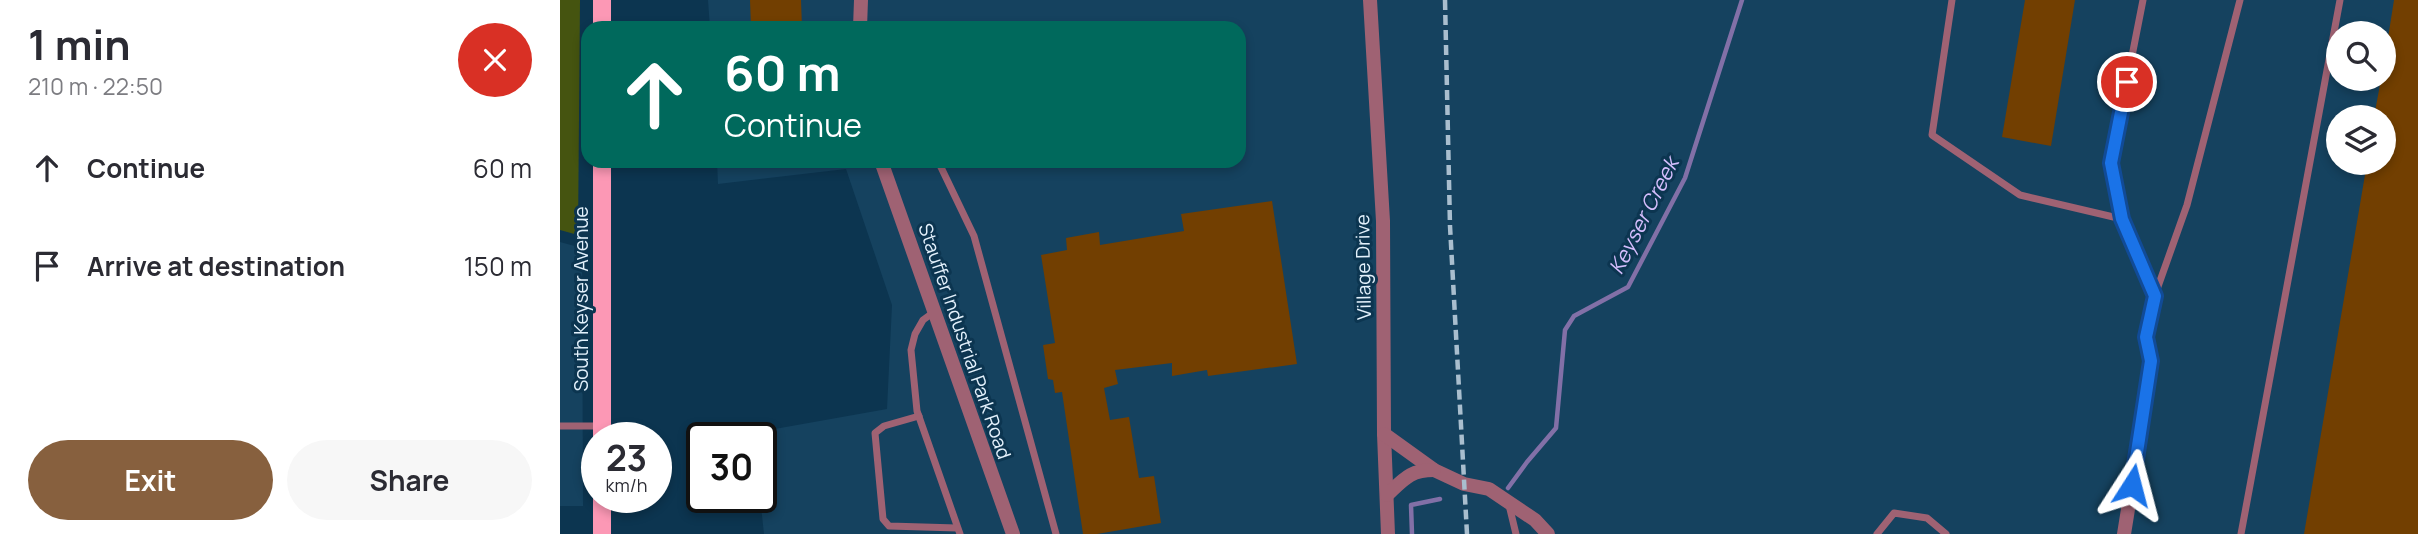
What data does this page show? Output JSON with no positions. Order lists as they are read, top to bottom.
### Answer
{
  "streets": {
    "main road": ["South Keyser Avenue"],
    "street": ["Village Drive", "Stauffer Industrial Park Road"]
  },
  "water": ["Keyser Creek"],
  "page": {
    "heading": ["1 min", "210 m · 22:50"],
    "turn": ["60 m", "Continue"],
    "list": [
      {
        "name": "Continue",
        "value": "60 m"
      },
      {
        "name": "Arrive at destination",
        "value": "150 m"
      }
    ],
    "speed": "23 km/h",
    "limit": "30",
    "buttons": ["Exit", "Share"]
  }
}
